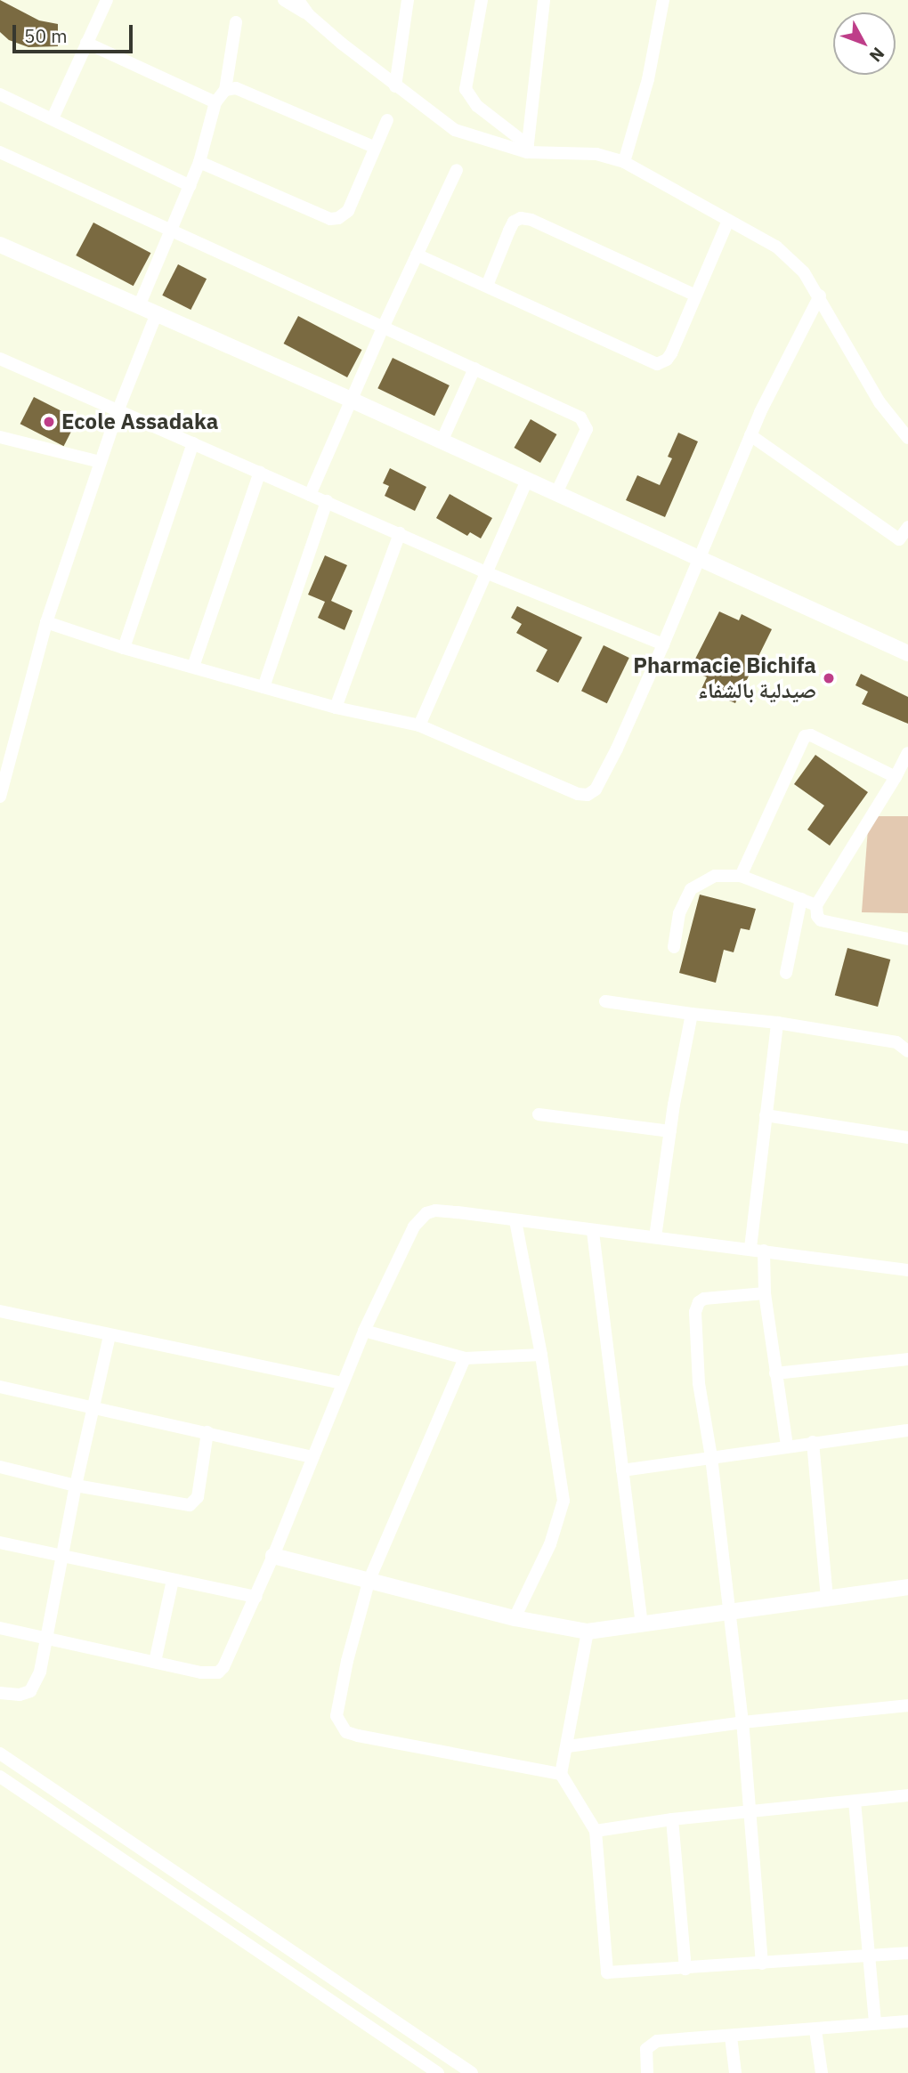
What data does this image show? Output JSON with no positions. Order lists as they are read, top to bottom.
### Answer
{
  "places": ["Ecole Assadaka", "Pharmacie Bichifa صيدلية بالشفاء"],
  "scale_bar": "50 m",
  "north": "bottom right"
}
